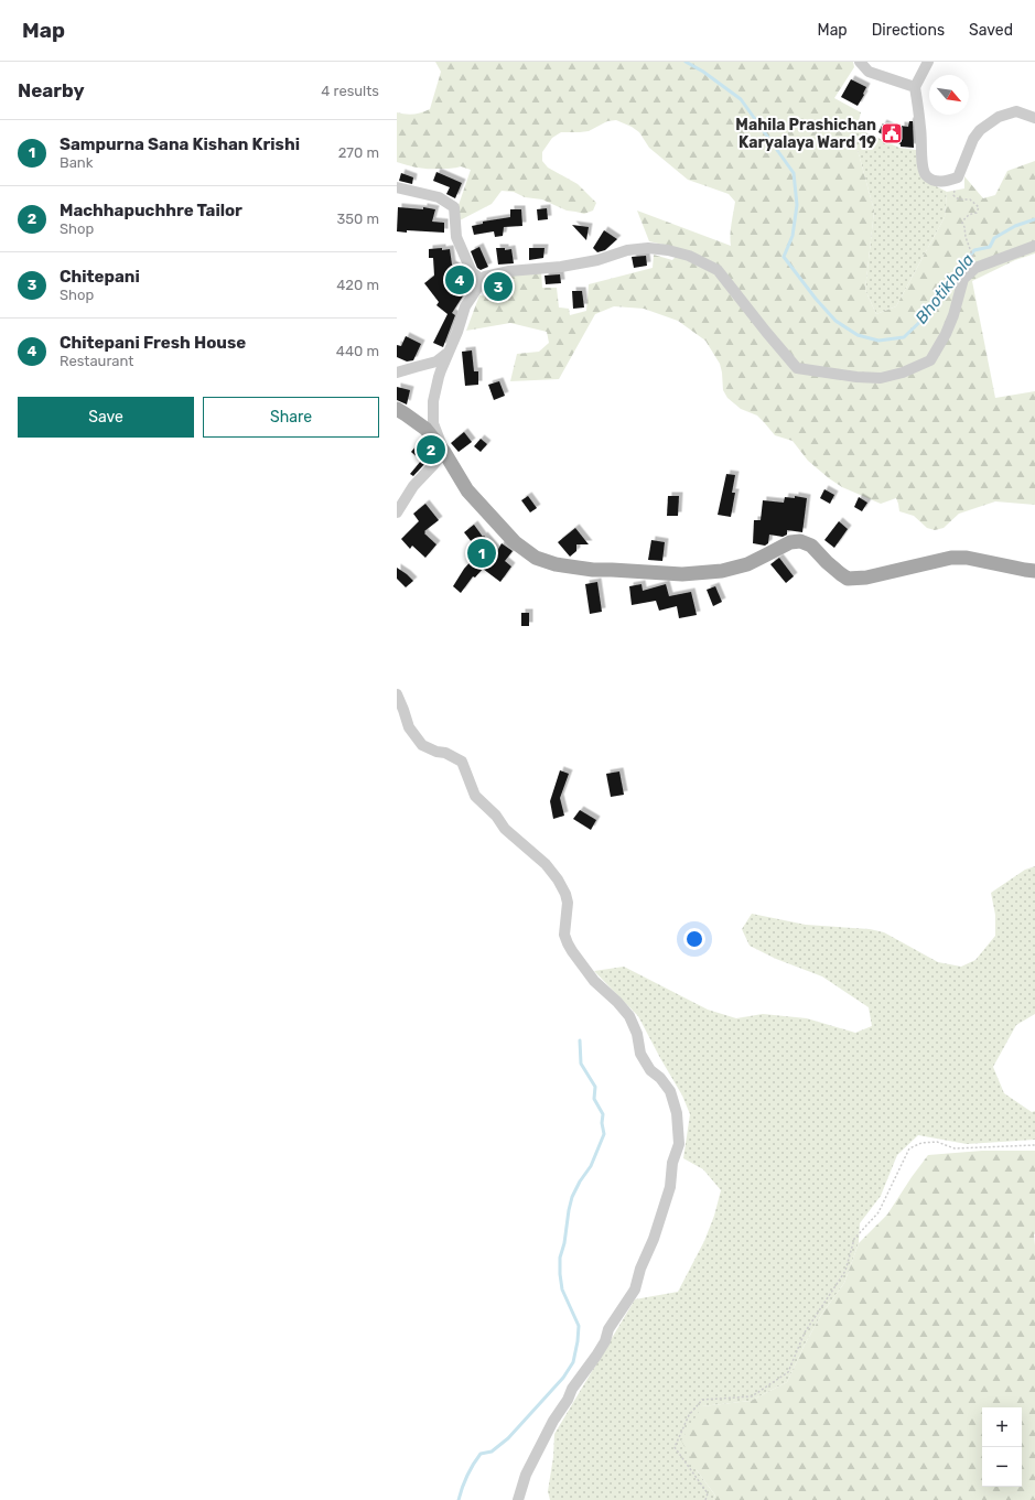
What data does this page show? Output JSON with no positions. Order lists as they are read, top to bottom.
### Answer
{
  "water": ["Bhotikhola"],
  "places": {
    "public building": ["Mahila Prashichan Karyalaya Ward 19"]
  },
  "north": "bottom right",
  "page": {
    "header": "Map",
    "nav": ["Map", "Directions", "Saved"],
    "heading": ["Nearby", "4 results"],
    "list": [
      {
        "mark": "1",
        "name": "Sampurna Sana Kishan Krishi",
        "note": "Bank",
        "value": "270 m"
      },
      {
        "mark": "2",
        "name": "Machhapuchhre Tailor",
        "note": "Shop",
        "value": "350 m"
      },
      {
        "mark": "3",
        "name": "Chitepani",
        "note": "Shop",
        "value": "420 m"
      },
      {
        "mark": "4",
        "name": "Chitepani Fresh House",
        "note": "Restaurant",
        "value": "440 m"
      }
    ],
    "pins": [
      "4",
      "3",
      "2",
      "1"
    ],
    "buttons": ["Save", "Share"],
    "map_buttons": ["+", "−"]
  }
}
